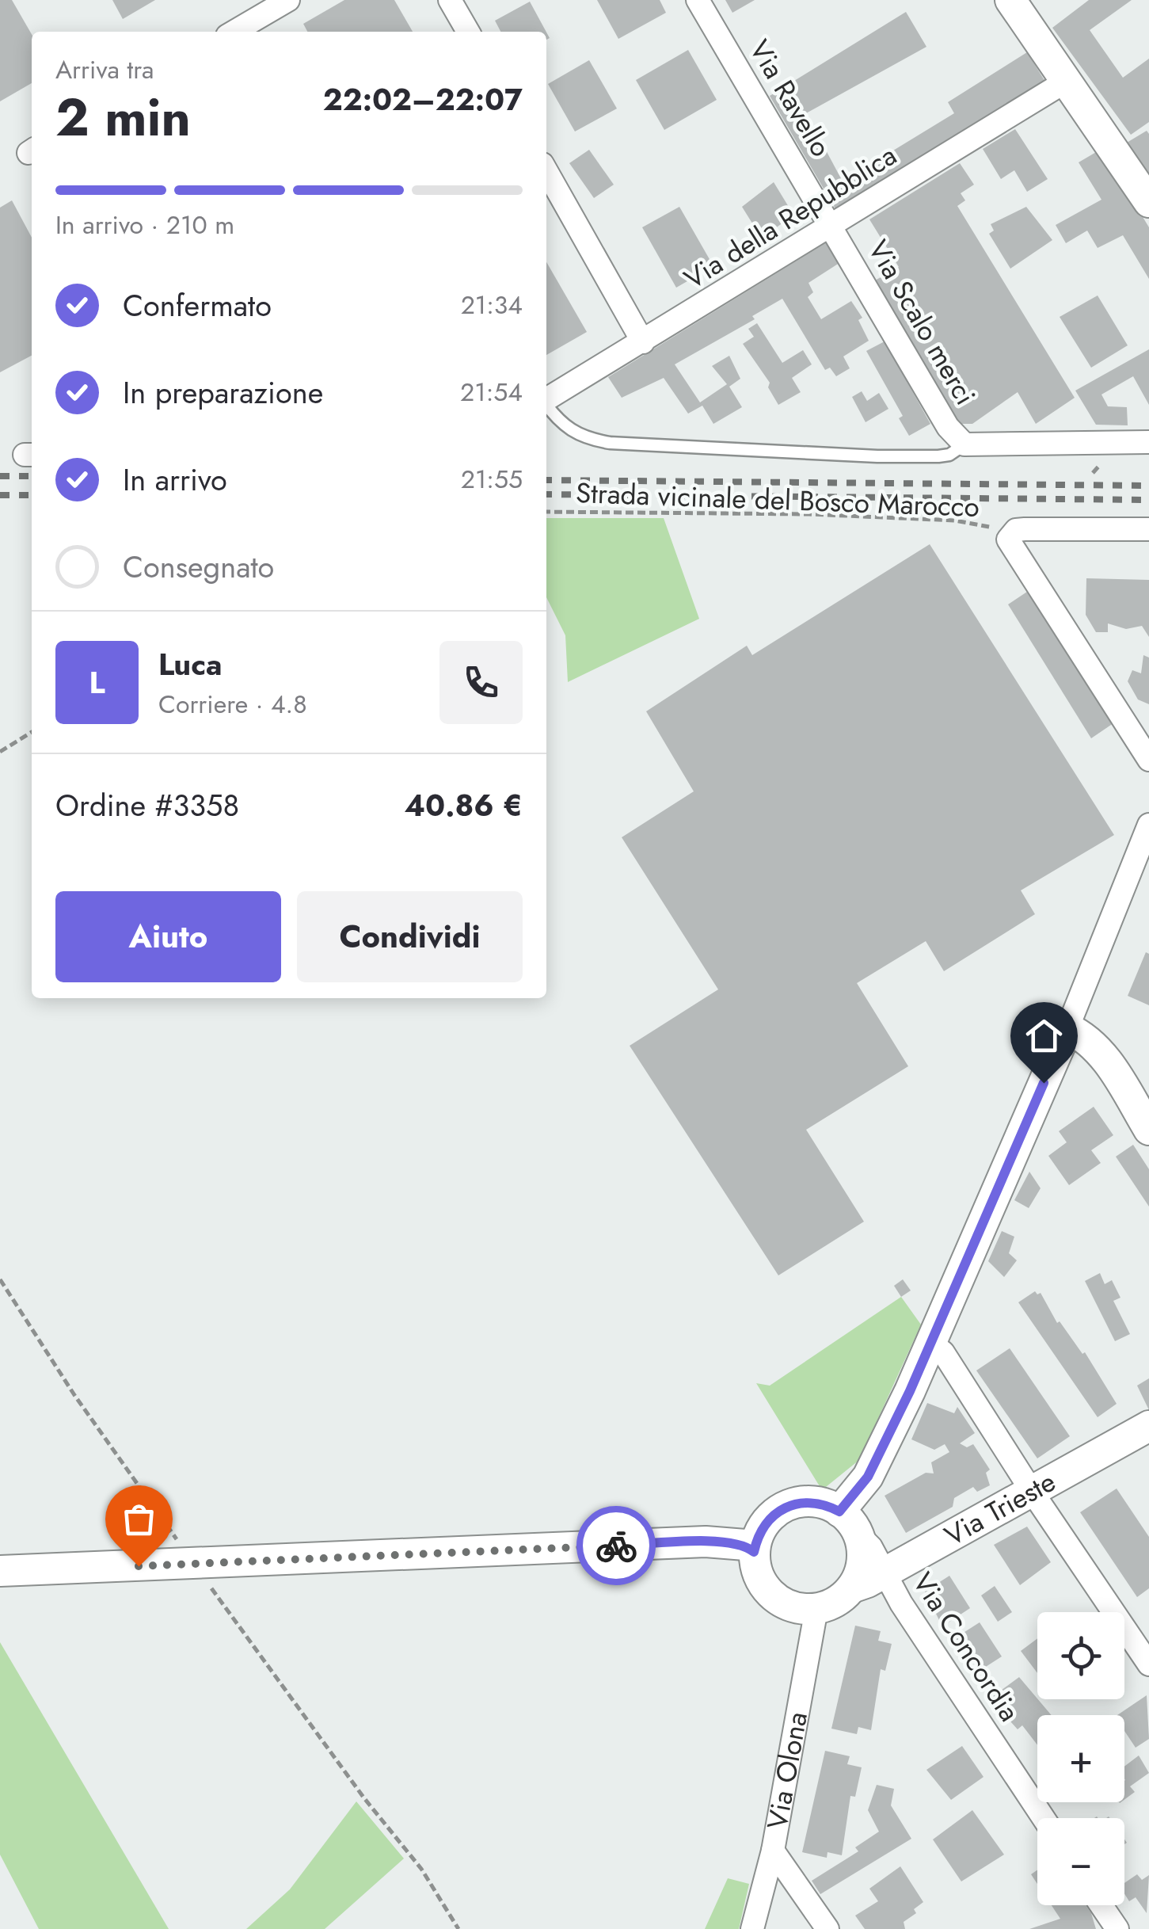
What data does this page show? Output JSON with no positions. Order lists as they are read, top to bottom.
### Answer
{
  "streets": {
    "street": [
      "Via Ravello",
      "Via della Repubblica",
      "Via Scalo merci",
      "Via Trieste",
      "Via Concordia",
      "Via Olona"
    ],
    "path": ["Strada vicinale del Bosco Marocco"]
  },
  "crossings": [
    ["Via Ravello", "Via della Repubblica"],
    ["Via Ravello", "Via Scalo merci"],
    ["Via della Repubblica", "Via Scalo merci"],
    ["Via Trieste", "Via Concordia"],
    ["Via Trieste", "Via Olona"],
    ["Via Concordia", "Via Olona"]
  ],
  "page": {
    "heading": ["2 min", "Arriva tra", "22:02–22:07"],
    "panel": [
      "Luca",
      "Corriere · 4.8",
      "Ordine #3358",
      "40.86 €"
    ],
    "bar": "In arrivo · 210 m",
    "list": [
      ["Confermato", "21:34"],
      ["In preparazione", "21:54"],
      ["In arrivo", "21:55"],
      "Consegnato"
    ],
    "round": "L",
    "buttons": ["Aiuto", "Condividi"],
    "map_buttons": ["+", "−"]
  }
}
